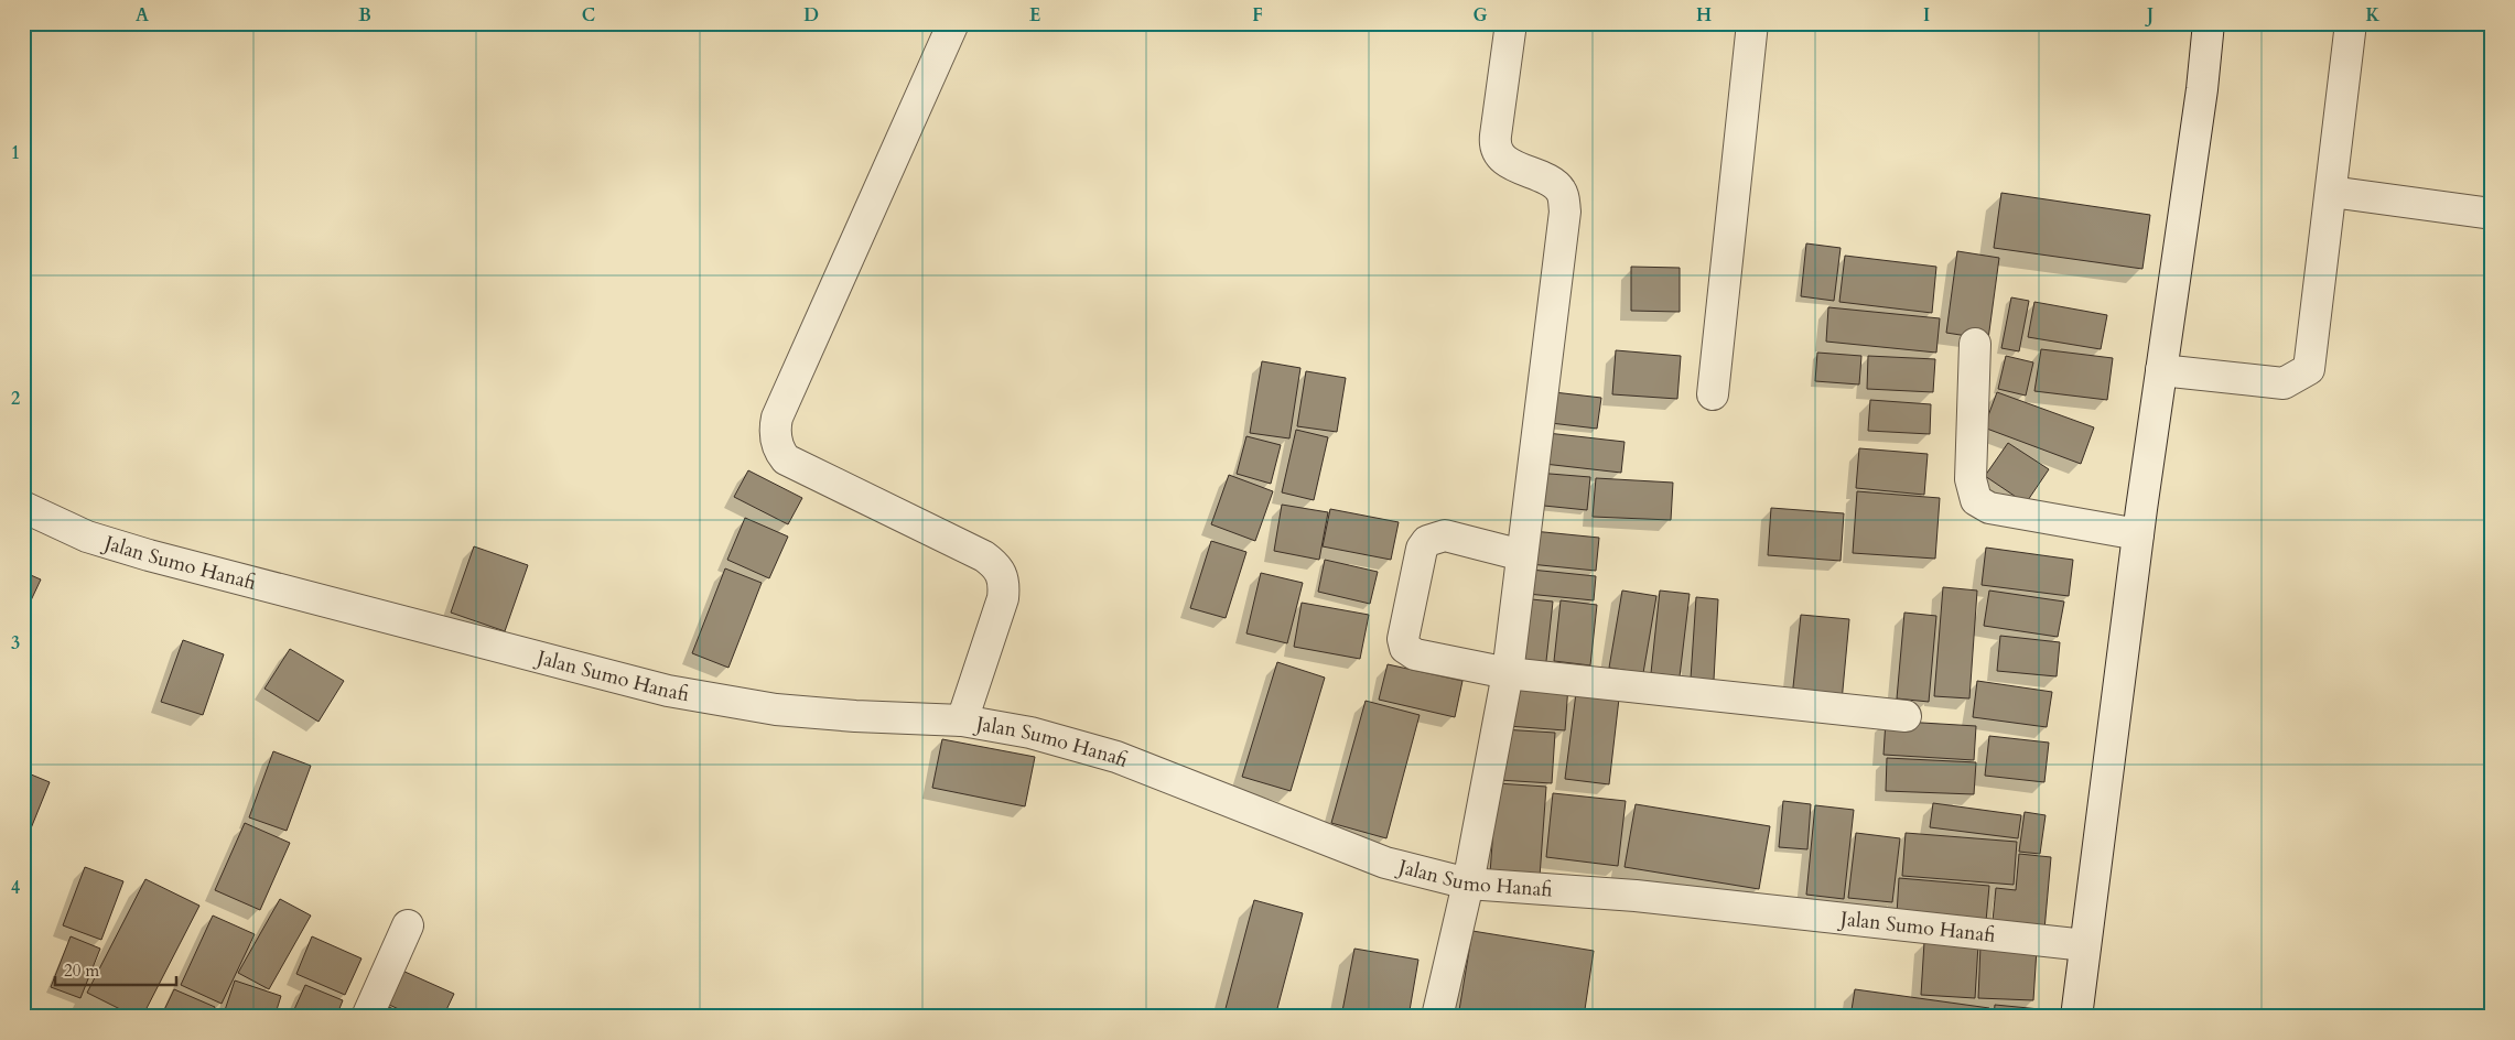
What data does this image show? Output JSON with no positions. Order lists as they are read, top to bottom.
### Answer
{
  "streets": {
    "street": ["Jalan Sumo Hanafi"]
  },
  "scale_bar": "20 m",
  "grid": {
    "columns": [
      "A",
      "B",
      "C",
      "D",
      "E",
      "F",
      "G",
      "H",
      "I",
      "J",
      "K"
    ],
    "rows": [
      "1",
      "2",
      "3",
      "4"
    ]
  }
}
